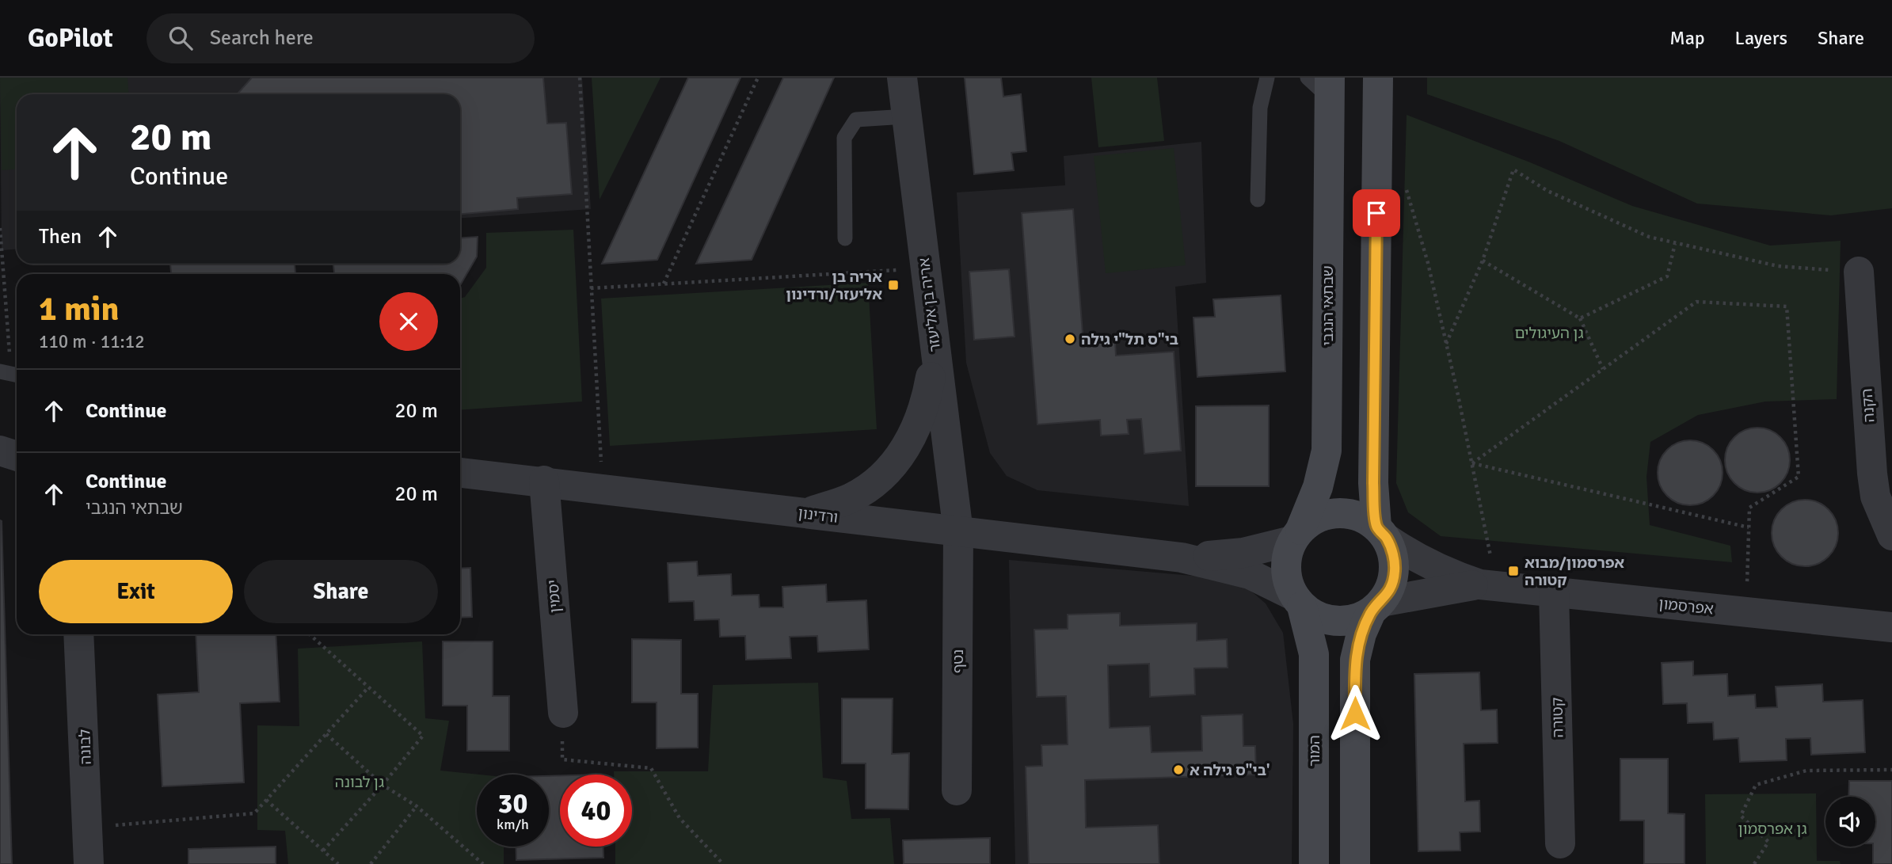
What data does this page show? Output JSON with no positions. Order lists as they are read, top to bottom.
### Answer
{
  "streets": {
    "street": [
      "אריה בן אליעזר",
      "שבתאי הנגבי",
      "הקנה",
      "ורדינון",
      "יסמין",
      "אפרסמון",
      "נטף",
      "קטורה",
      "לבונה",
      "המור"
    ]
  },
  "crossings": [
    ["אריה בן אליעזר", "ורדינון"],
    ["אריה בן אליעזר", "נטף"],
    ["שבתאי הנגבי", "ורדינון"],
    ["שבתאי הנגבי", "אפרסמון"],
    ["שבתאי הנגבי", "המור"],
    ["ורדינון", "יסמין"],
    ["ורדינון", "אפרסמון"],
    ["ורדינון", "נטף"],
    ["ורדינון", "המור"],
    ["אפרסמון", "קטורה"],
    ["אפרסמון", "המור"]
  ],
  "parks": ["גן העיגולים", "גן לבונה", "גן אפרסמון"],
  "places": {
    "transit": ["אריה בן אליעזר/ורדינון", "אפרסמון/מבוא קטורה"],
    "other": ["בי\"ס תל\"י גילה", "בי\"ס גילה א'"]
  },
  "page": {
    "header": "GoPilot",
    "search": "Search here",
    "nav": ["Map", "Layers", "Share"],
    "turn": ["20 m", "Continue"],
    "then": "Then",
    "heading": ["1 min", "110 m · 11:12"],
    "list": [
      {
        "name": "Continue",
        "value": "20 m"
      },
      {
        "name": "Continue",
        "note": "שבתאי הנגבי",
        "value": "20 m"
      }
    ],
    "buttons": ["Exit", "Share"],
    "speed": "30 km/h",
    "limit": "40"
  }
}
